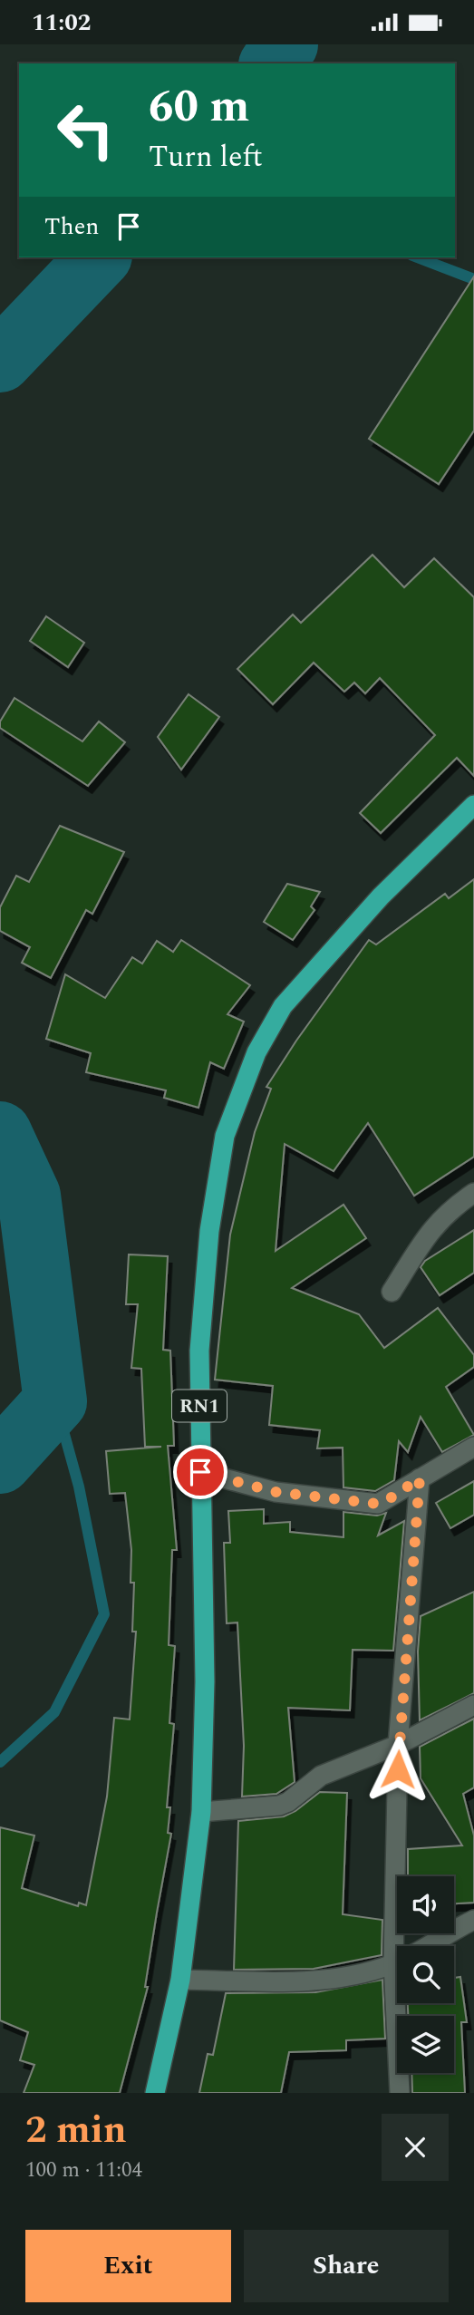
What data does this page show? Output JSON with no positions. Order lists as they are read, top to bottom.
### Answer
{
  "streets": {
    "highway": ["RN1"]
  },
  "page": {
    "status": "11:02",
    "turn": ["60 m", "Turn left"],
    "then": "Then",
    "heading": ["2 min", "100 m · 11:04"],
    "buttons": ["Exit", "Share"]
  }
}
